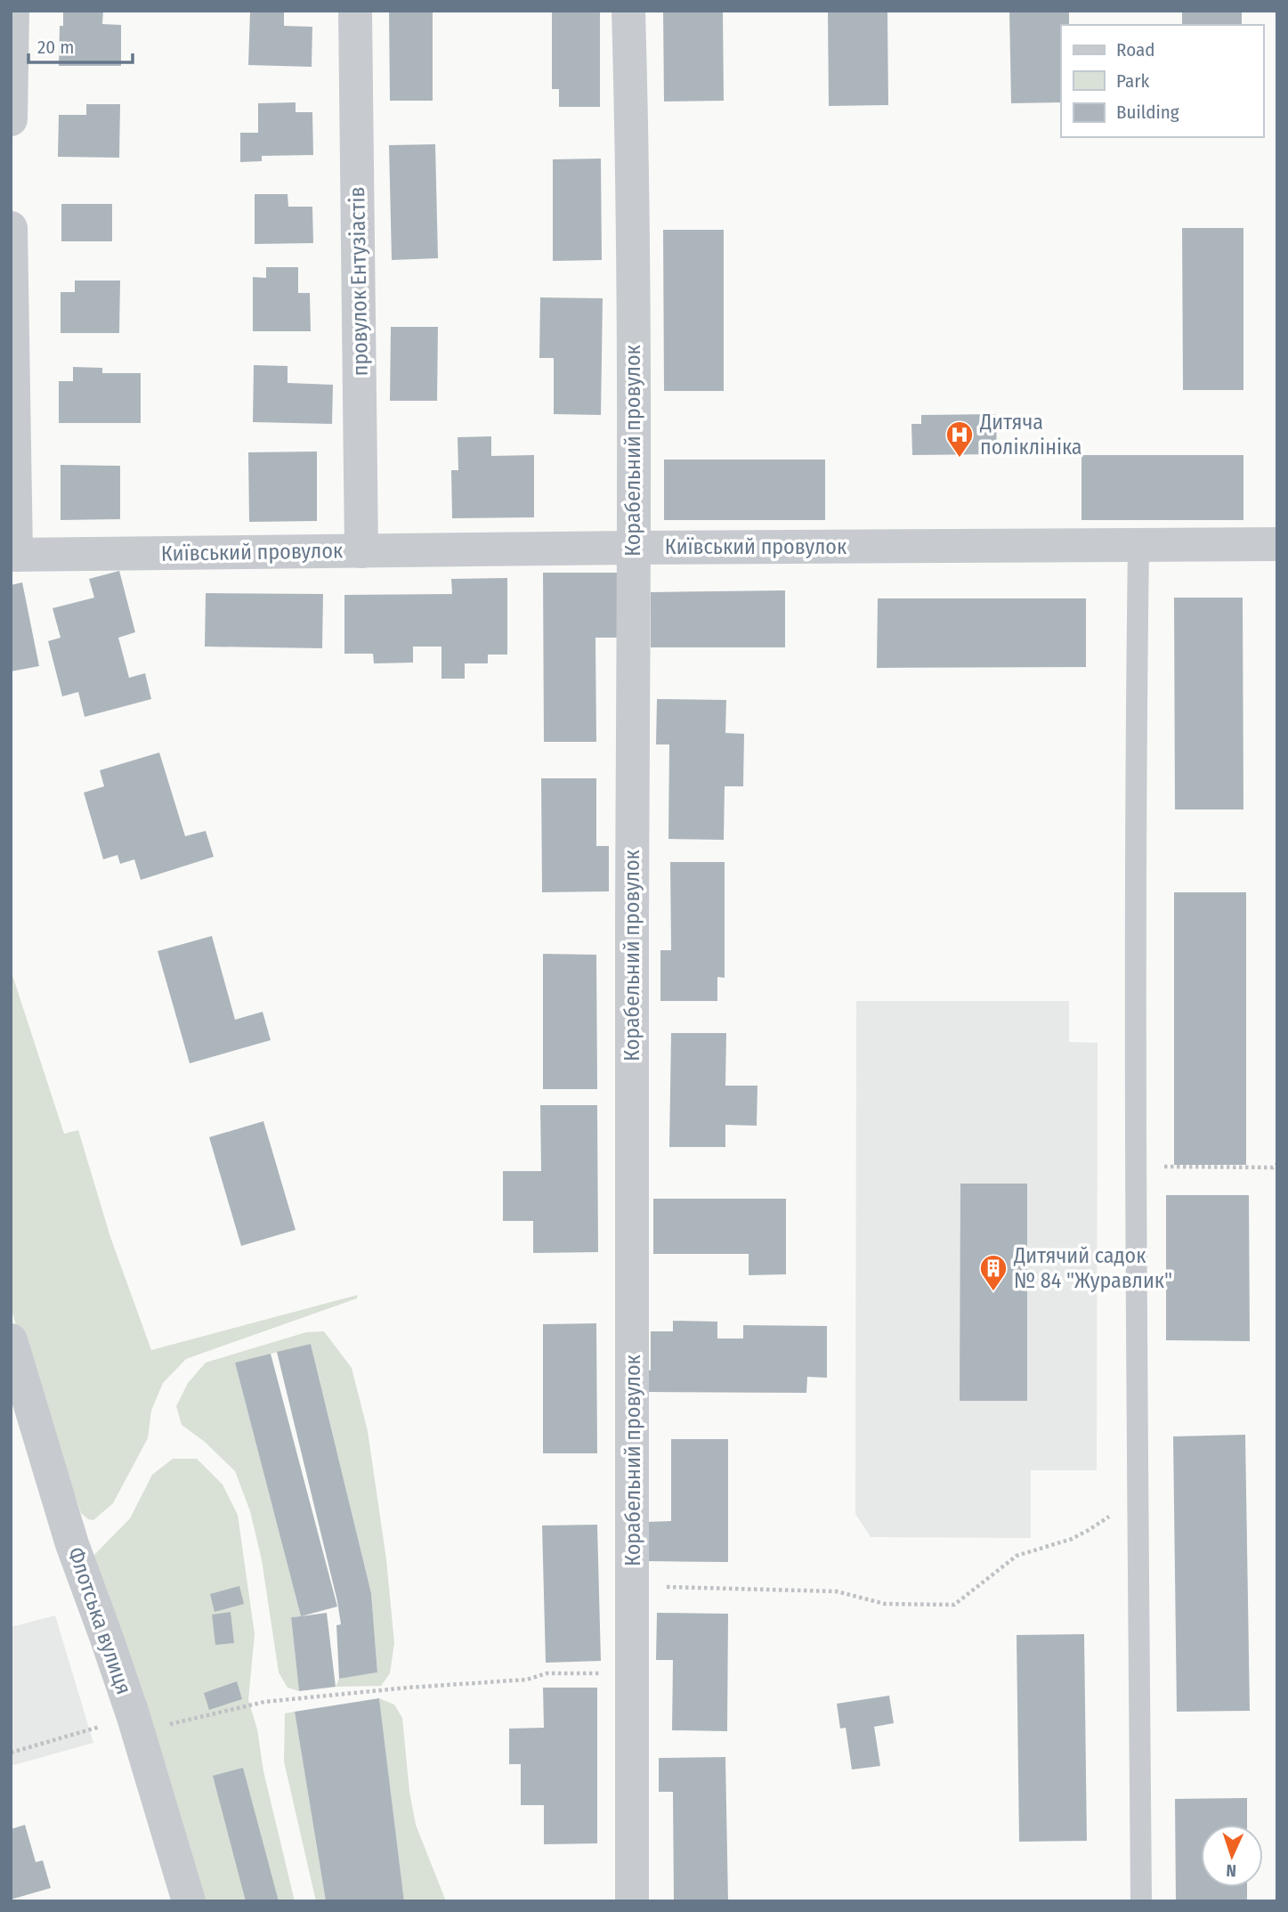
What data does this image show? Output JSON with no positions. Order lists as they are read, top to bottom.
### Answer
{
  "streets": {
    "street": [
      "провулок Ентузіастів",
      "Корабельний провулок",
      "Київський провулок",
      "Флотська вулиця"
    ]
  },
  "crossings": [
    ["провулок Ентузіастів", "Київський провулок"],
    ["Корабельний провулок", "Київський провулок"]
  ],
  "places": {
    "hospital": ["Дитяча поліклініка"],
    "building": ["Дитячий садок № 84 \"Журавлик\""]
  },
  "legend": ["Road", "Park", "Building"],
  "scale_bar": "20 m",
  "north": "bottom"
}
